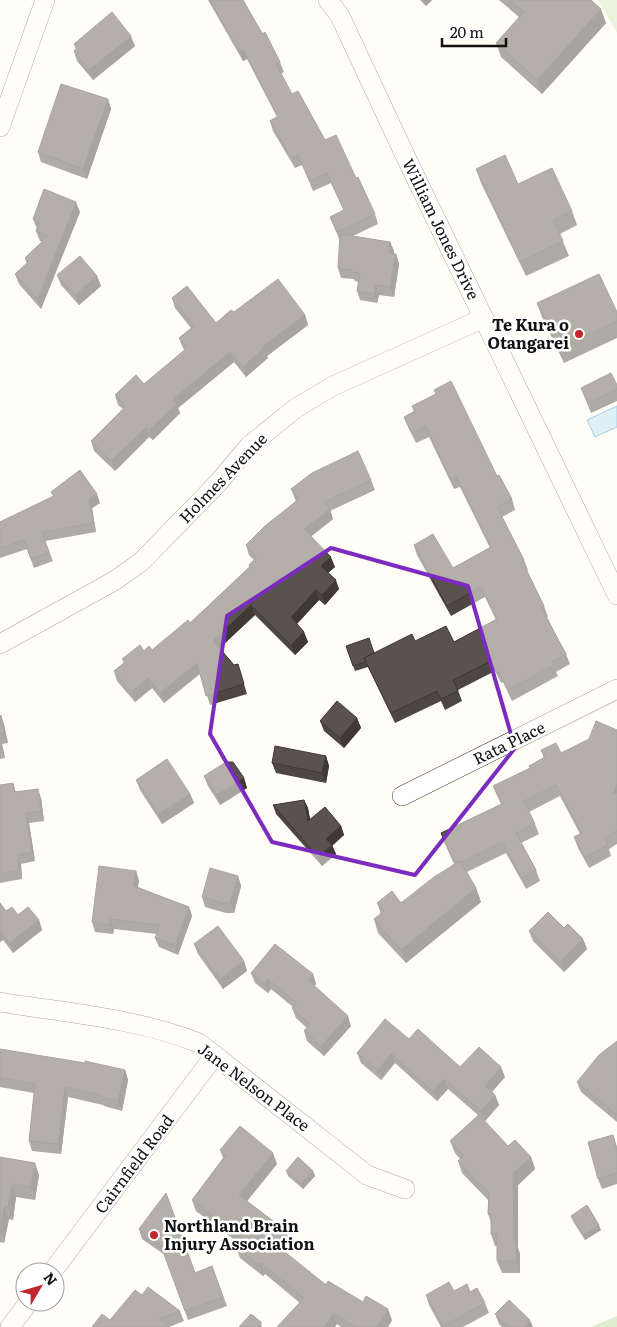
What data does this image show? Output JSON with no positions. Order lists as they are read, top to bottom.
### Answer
{
  "streets": {
    "street": [
      "William Jones Drive",
      "Holmes Avenue",
      "Rata Place",
      "Jane Nelson Place",
      "Cairnfield Road"
    ]
  },
  "crossings": [
    ["William Jones Drive", "Holmes Avenue"],
    ["Jane Nelson Place", "Cairnfield Road"]
  ],
  "places": ["Te Kura o Otangarei", "Northland Brain Injury Association"],
  "scale_bar": "20 m",
  "north": "top right"
}
